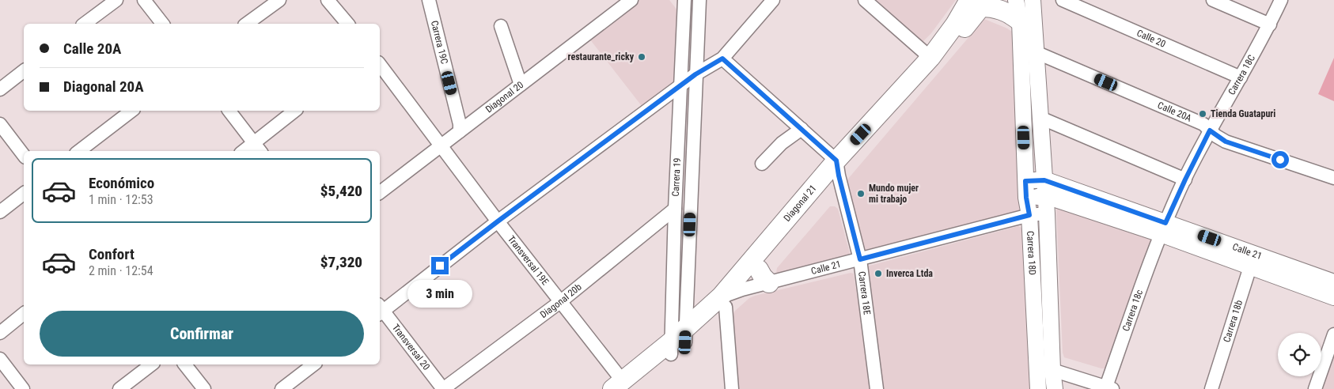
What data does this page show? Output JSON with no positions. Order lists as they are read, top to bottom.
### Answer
{
  "streets": {
    "highway": ["Diagonal 21"],
    "main road": ["Calle 21", "Carrera 18D"],
    "street": [
      "Calle 20",
      "Carrera 19C",
      "Carrera 18C",
      "Diagonal 20",
      "Calle 20A",
      "Carrera 19",
      "Transversal 19E",
      "Carrera 18E",
      "Diagonal 20b",
      "Carrera 18c",
      "Carrera 18b",
      "Transversal 20"
    ]
  },
  "crossings": [
    ["Calle 20", "Carrera 18C"],
    ["Carrera 19C", "Diagonal 20"],
    ["Carrera 18C", "Calle 20A"],
    ["Carrera 18C", "Calle 21"],
    ["Carrera 18C", "Carrera 18c"],
    ["Diagonal 20", "Transversal 19E"],
    ["Calle 20A", "Carrera 18D"],
    ["Carrera 19", "Diagonal 21"],
    ["Carrera 19", "Diagonal 20b"],
    ["Diagonal 21", "Calle 21"],
    ["Diagonal 21", "Transversal 19E"],
    ["Diagonal 21", "Carrera 18E"],
    ["Calle 21", "Carrera 18D"],
    ["Calle 21", "Carrera 18E"],
    ["Calle 21", "Carrera 18c"],
    ["Calle 21", "Carrera 18b"],
    ["Transversal 19E", "Diagonal 20b"],
    ["Diagonal 20b", "Transversal 20"]
  ],
  "places": [
    "restaurante_ricky",
    "Tienda Guatapuri",
    "Mundo mujer mi trabajo",
    "Inverca Ltda"
  ],
  "page": {
    "banner": ["Calle 20A", "Diagonal 20A"],
    "list": [
      {
        "name": "Económico",
        "note": "1 min · 12:53",
        "value": "$5,420"
      },
      {
        "name": "Confort",
        "note": "2 min · 12:54",
        "value": "$7,320"
      }
    ],
    "bubble": "3 min",
    "buttons": "Confirmar"
  }
}
